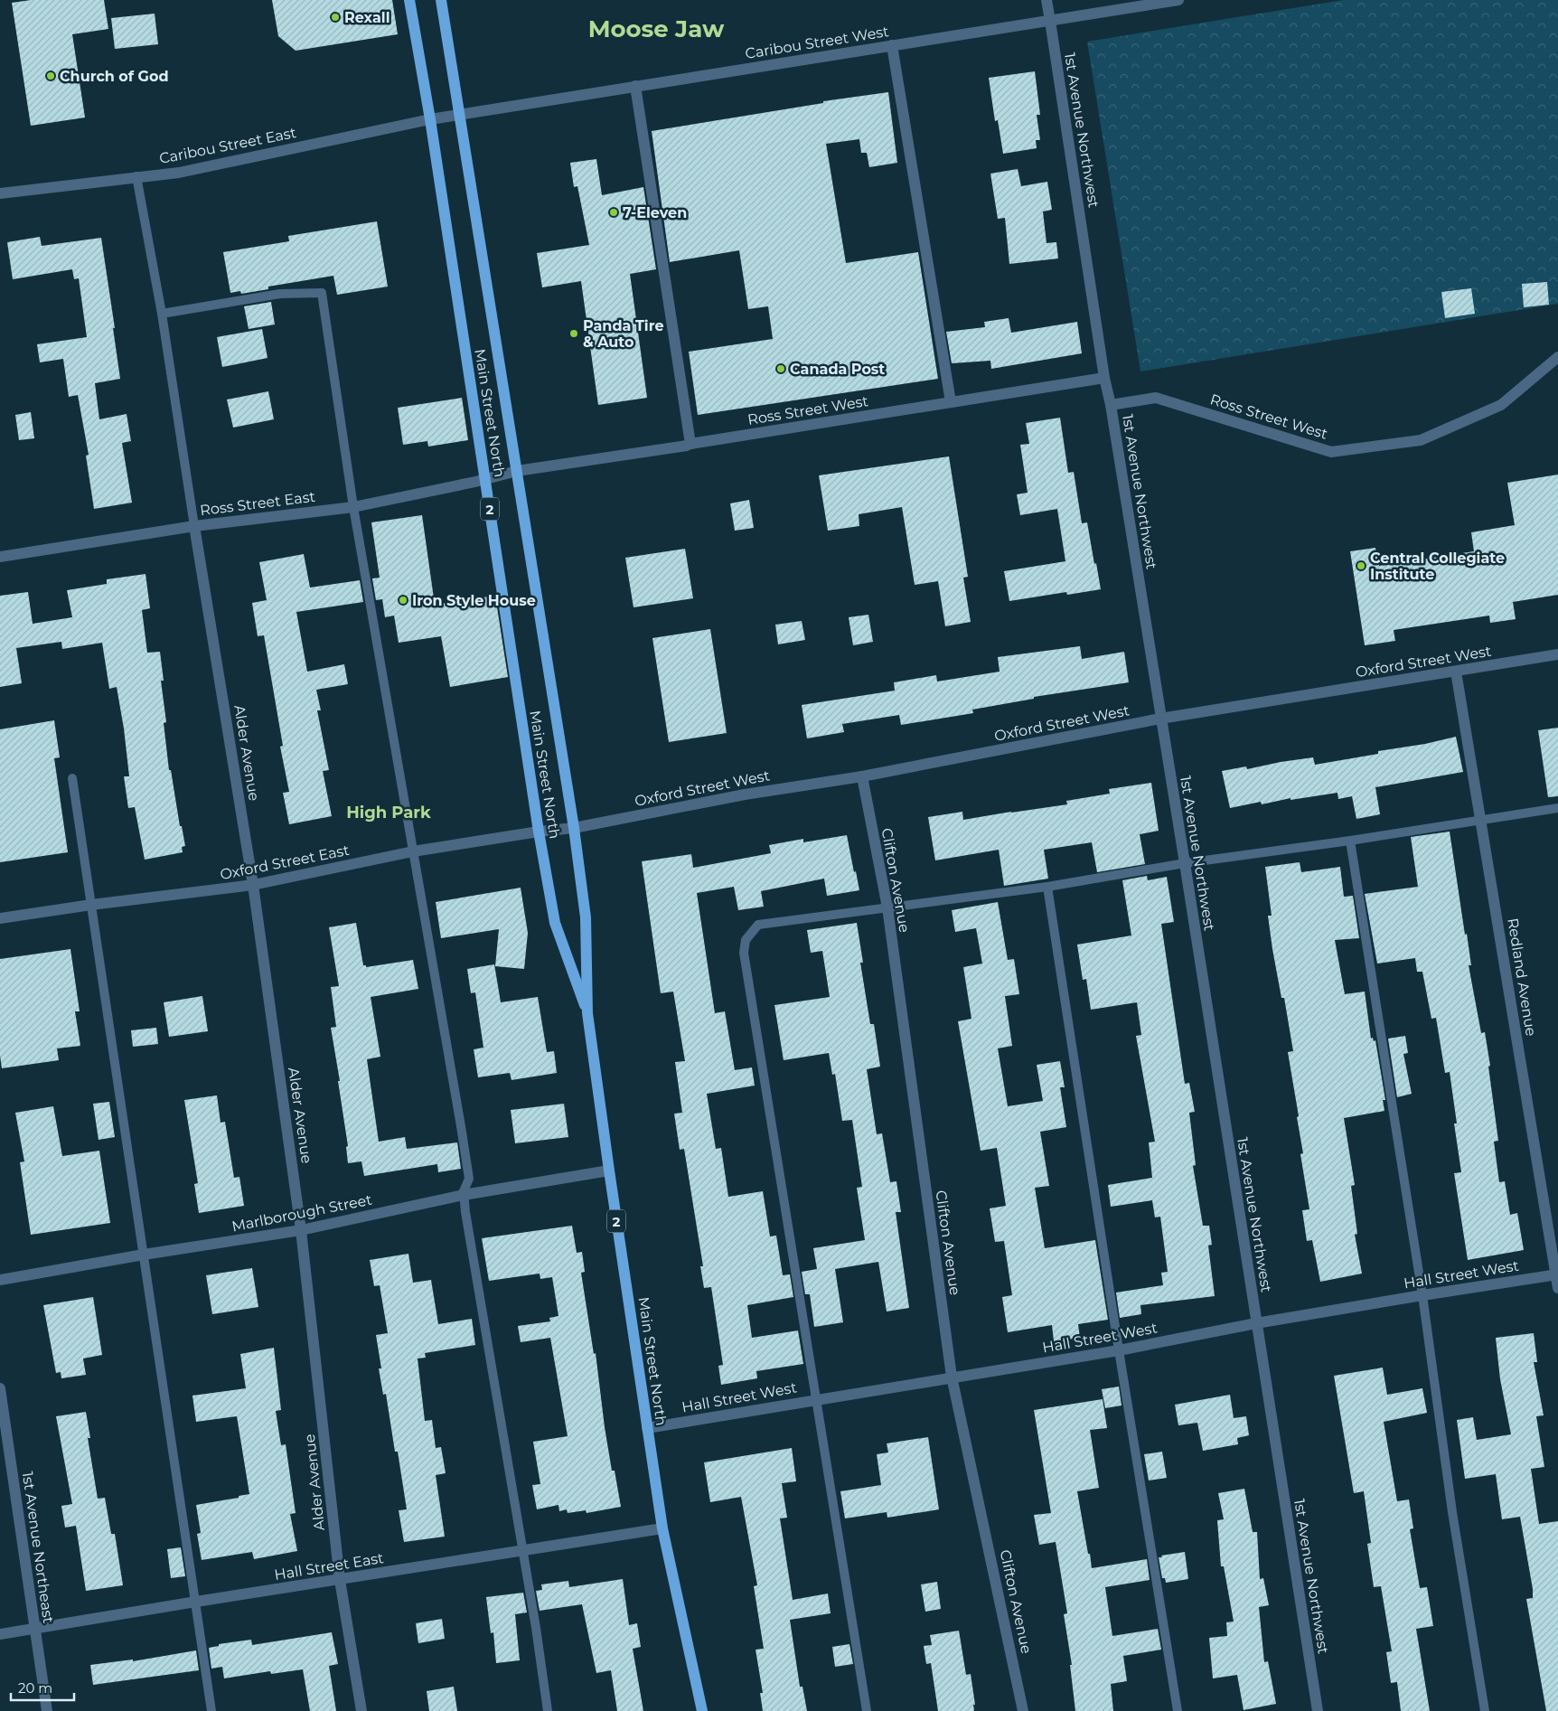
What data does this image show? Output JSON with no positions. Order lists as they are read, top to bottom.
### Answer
{
  "streets": {
    "main road": ["Main Street North", "2"],
    "street": [
      "Caribou Street West",
      "1st Avenue Northwest",
      "Caribou Street East",
      "Ross Street West",
      "Ross Street East",
      "Oxford Street West",
      "Alder Avenue",
      "Oxford Street East",
      "Clifton Avenue",
      "Redland Avenue",
      "Marlborough Street",
      "Hall Street West",
      "1st Avenue Northeast",
      "Hall Street East"
    ]
  },
  "crossings": [
    ["Caribou Street West", "1st Avenue Northwest"],
    ["Caribou Street West", "Caribou Street East"],
    ["Caribou Street West", "Main Street North"],
    ["1st Avenue Northwest", "Ross Street West"],
    ["1st Avenue Northwest", "Oxford Street West"],
    ["1st Avenue Northwest", "Hall Street West"],
    ["Caribou Street East", "Main Street North"],
    ["Ross Street West", "Main Street North"],
    ["Ross Street West", "Ross Street East"],
    ["Main Street North", "Ross Street East"],
    ["Main Street North", "Oxford Street West"],
    ["Main Street North", "Oxford Street East"],
    ["Main Street North", "Marlborough Street"],
    ["Main Street North", "Hall Street West"],
    ["Main Street North", "Hall Street East"],
    ["Ross Street East", "Alder Avenue"],
    ["Oxford Street West", "Oxford Street East"],
    ["Oxford Street West", "Clifton Avenue"],
    ["Oxford Street West", "Redland Avenue"],
    ["Alder Avenue", "Oxford Street East"],
    ["Alder Avenue", "Marlborough Street"],
    ["Alder Avenue", "Hall Street East"],
    ["Clifton Avenue", "Hall Street West"],
    ["Redland Avenue", "Hall Street West"],
    ["1st Avenue Northeast", "Hall Street East"]
  ],
  "districts": ["Moose Jaw", "High Park"],
  "places": [
    "Rexall",
    "Church of God",
    "7-Eleven",
    "Panda Tire & Auto",
    "Canada Post",
    "Central Collegiate Institute",
    "Iron Style House"
  ],
  "scale_bar": "20 m"
}
